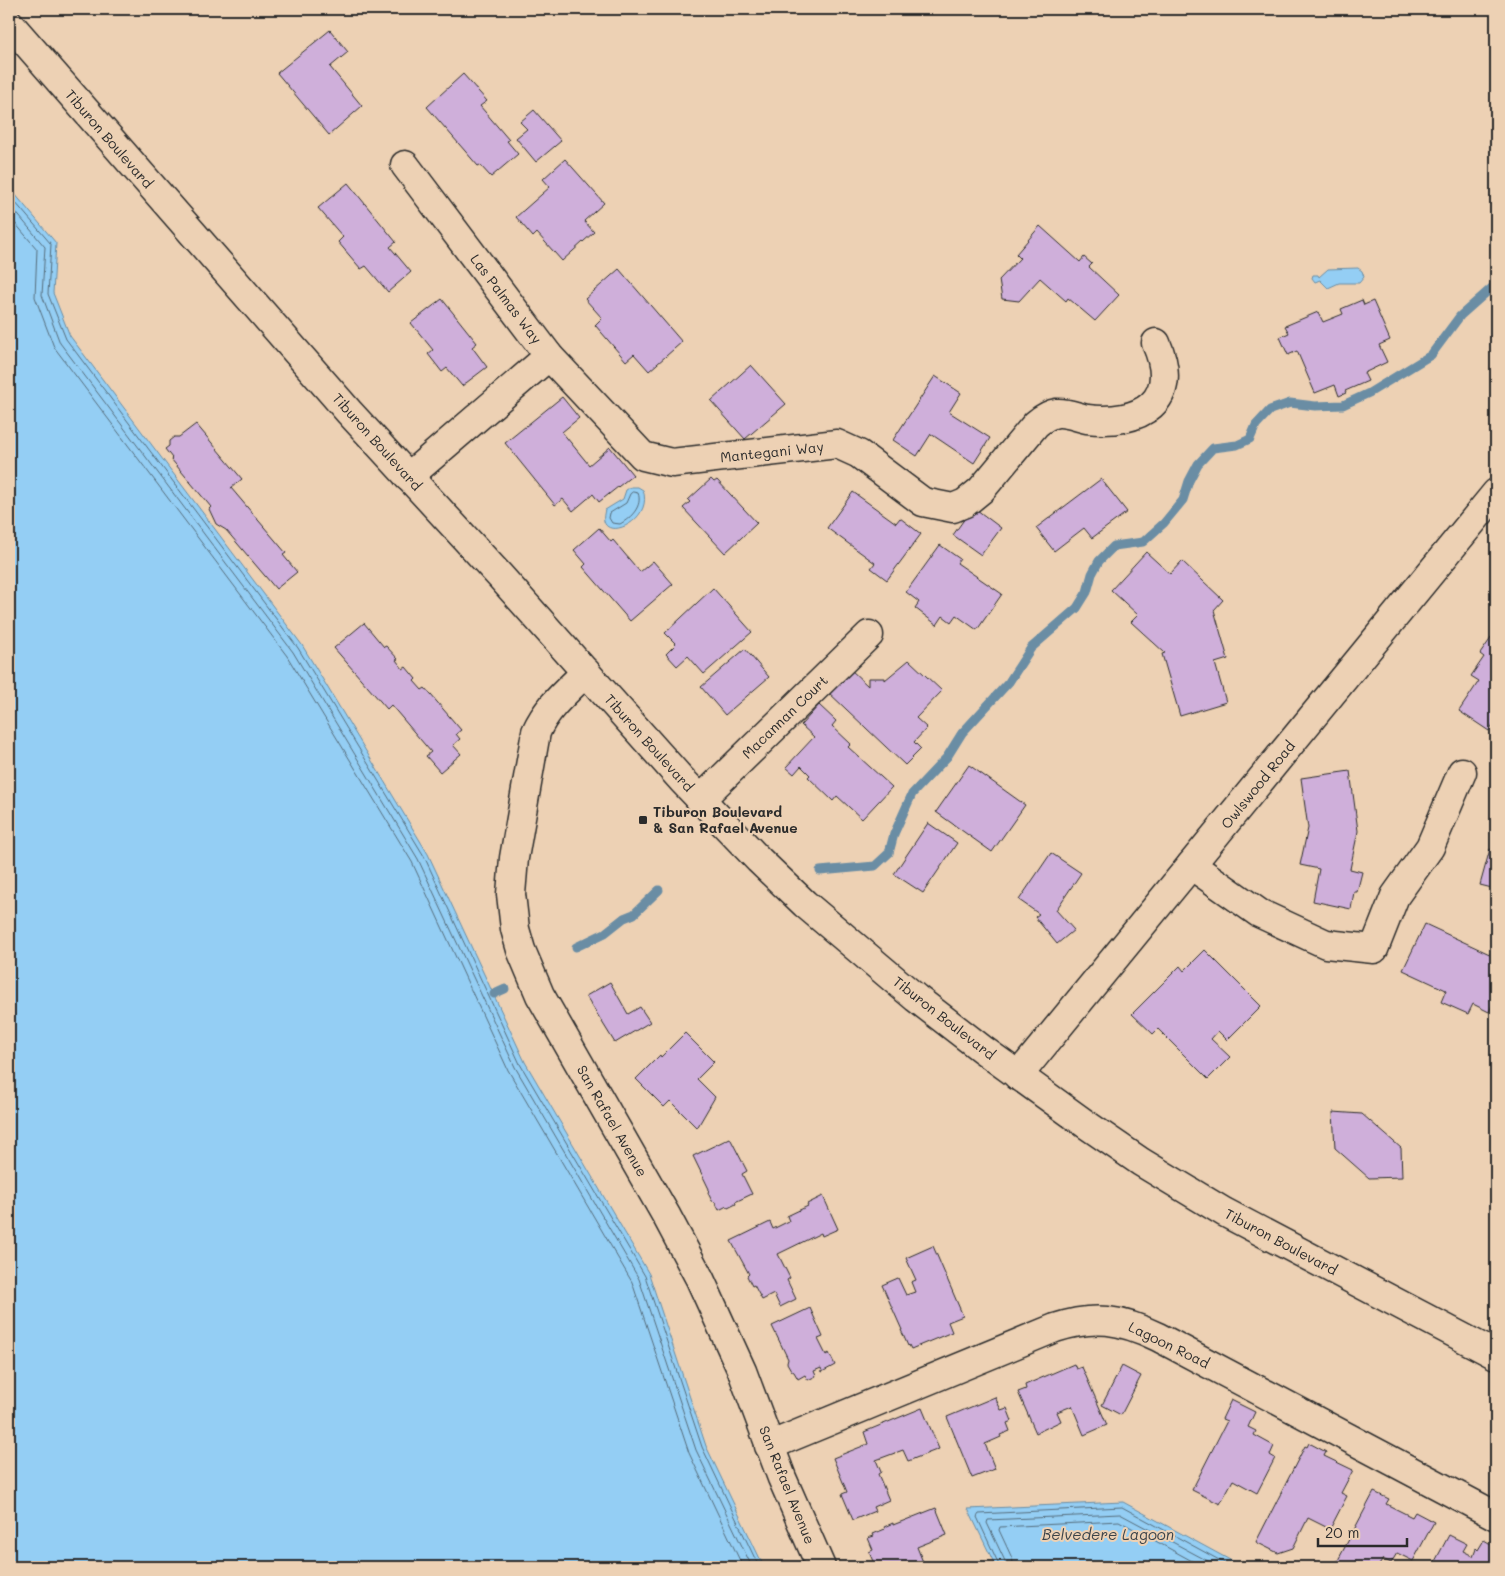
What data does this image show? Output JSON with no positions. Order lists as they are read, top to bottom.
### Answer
{
  "streets": {
    "street": [
      "Tiburon Boulevard",
      "Las Palmas Way",
      "Mantegani Way",
      "Macannan Court",
      "Owlswood Road",
      "San Rafael Avenue",
      "Lagoon Road"
    ]
  },
  "crossings": [
    ["Tiburon Boulevard", "Las Palmas Way"],
    ["Tiburon Boulevard", "Macannan Court"],
    ["Tiburon Boulevard", "Owlswood Road"],
    ["Tiburon Boulevard", "San Rafael Avenue"],
    ["Las Palmas Way", "Mantegani Way"],
    ["San Rafael Avenue", "Lagoon Road"]
  ],
  "water": ["Belvedere Lagoon"],
  "places": {
    "transit": ["Tiburon Boulevard & San Rafael Avenue"]
  },
  "scale_bar": "20 m"
}
